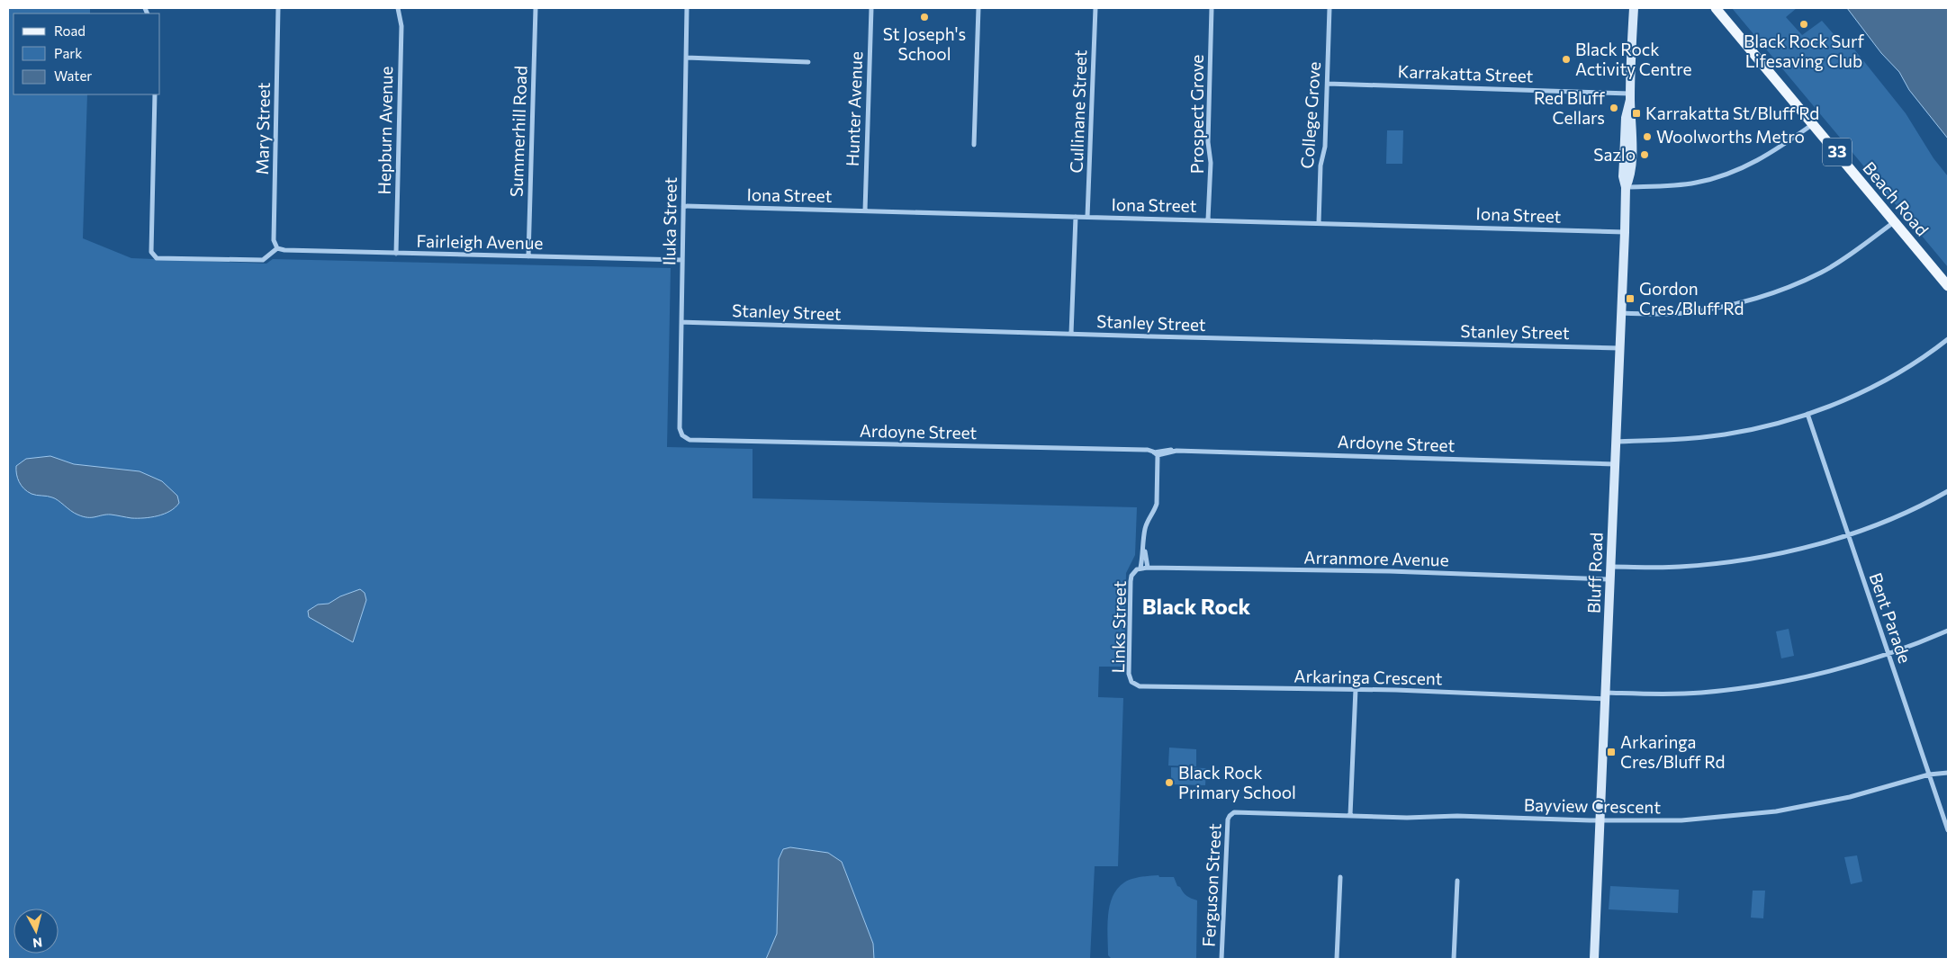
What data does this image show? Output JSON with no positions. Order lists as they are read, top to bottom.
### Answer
{
  "streets": {
    "main road": ["33", "Beach Road", "Bluff Road"],
    "street": [
      "Karrakatta Street",
      "Hunter Avenue",
      "Cullinane Street",
      "Prospect Grove",
      "College Grove",
      "Mary Street",
      "Hepburn Avenue",
      "Summerhill Road",
      "Iona Street",
      "Iluka Street",
      "Fairleigh Avenue",
      "Stanley Street",
      "Ardoyne Street",
      "Arranmore Avenue",
      "Bent Parade",
      "Links Street",
      "Arkaringa Crescent",
      "Bayview Crescent",
      "Ferguson Street"
    ]
  },
  "crossings": [
    ["Karrakatta Street", "College Grove"],
    ["Karrakatta Street", "Bluff Road"],
    ["Hunter Avenue", "Iona Street"],
    ["Cullinane Street", "Iona Street"],
    ["Prospect Grove", "Iona Street"],
    ["College Grove", "Iona Street"],
    ["Mary Street", "Fairleigh Avenue"],
    ["Hepburn Avenue", "Fairleigh Avenue"],
    ["Summerhill Road", "Fairleigh Avenue"],
    ["Iona Street", "Iluka Street"],
    ["Iona Street", "Bluff Road"],
    ["Iluka Street", "Fairleigh Avenue"],
    ["Iluka Street", "Stanley Street"],
    ["Iluka Street", "Ardoyne Street"],
    ["Stanley Street", "Bluff Road"],
    ["Ardoyne Street", "Bluff Road"],
    ["Ardoyne Street", "Links Street"],
    ["Arranmore Avenue", "Bluff Road"],
    ["Arranmore Avenue", "Links Street"],
    ["Bluff Road", "Arkaringa Crescent"],
    ["Bluff Road", "Bayview Crescent"],
    ["Bent Parade", "Arkaringa Crescent"],
    ["Bent Parade", "Bayview Crescent"],
    ["Links Street", "Arkaringa Crescent"],
    ["Bayview Crescent", "Ferguson Street"]
  ],
  "districts": ["Black Rock"],
  "places": {
    "other": [
      "St Joseph's School",
      "Black Rock Surf Lifesaving Club",
      "Black Rock Activity Centre",
      "Red Bluff Cellars",
      "Woolworths Metro",
      "Sazlo",
      "Black Rock Primary School"
    ],
    "transit": ["Karrakatta St/Bluff Rd", "Gordon Cres/Bluff Rd", "Arkaringa Cres/Bluff Rd"]
  },
  "legend": ["Road", "Park", "Water"],
  "north": "bottom"
}
